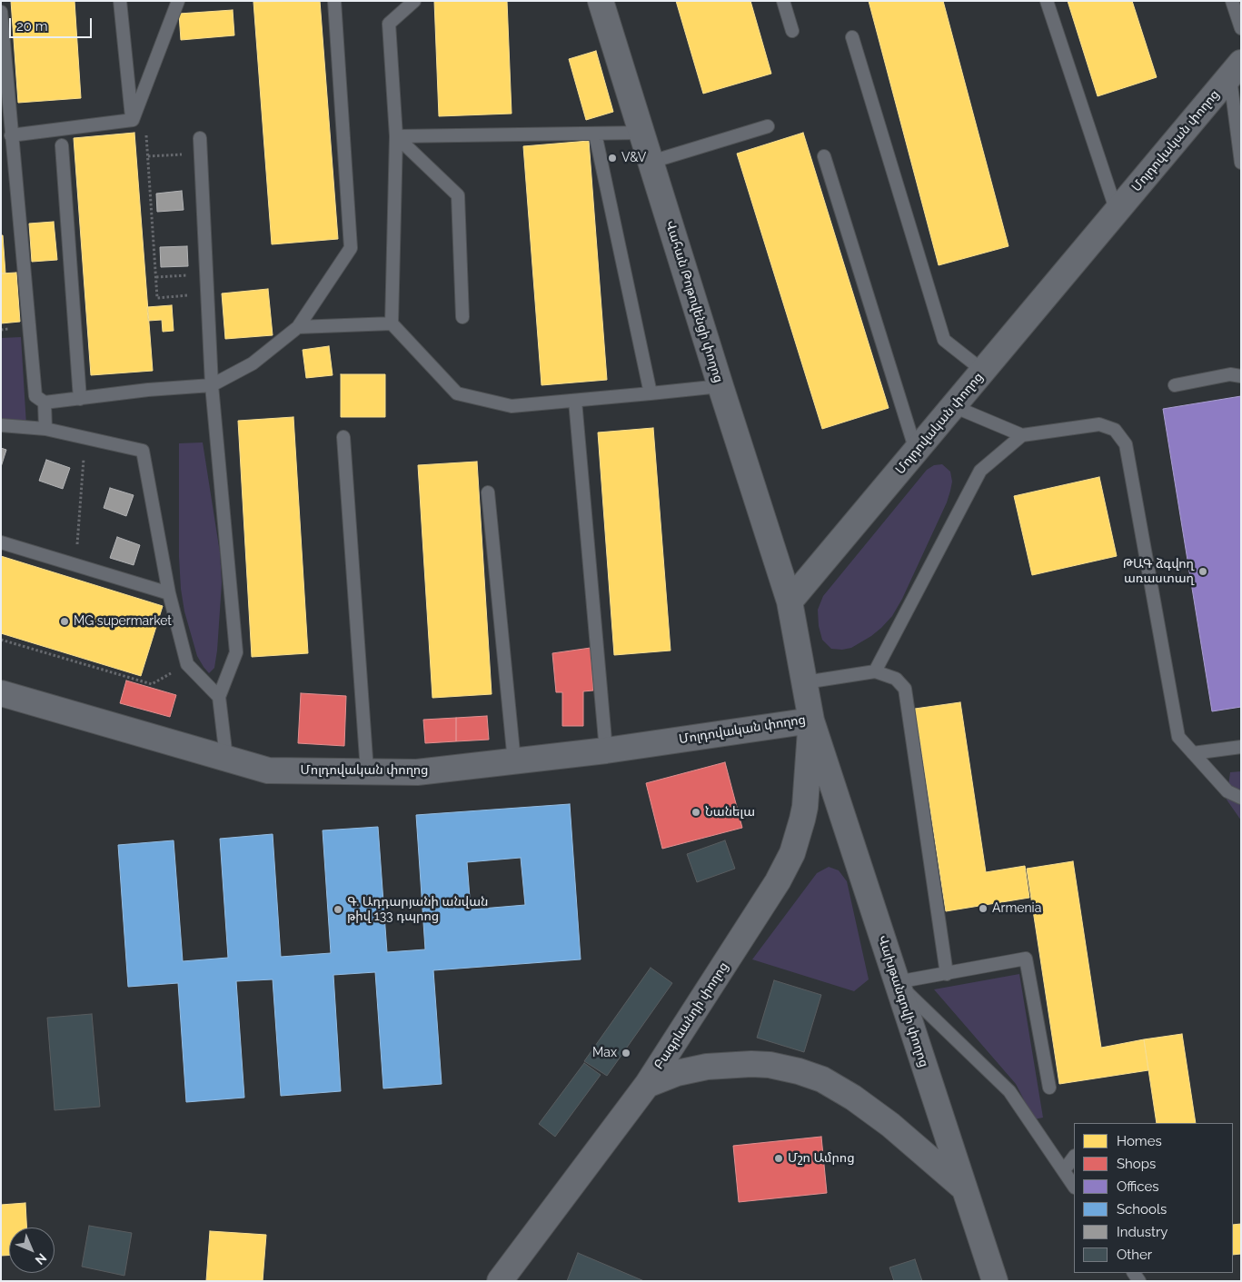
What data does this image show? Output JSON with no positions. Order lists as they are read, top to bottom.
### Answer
{
  "streets": {
    "street": [
      "Մոլդովական փողոց",
      "Վահան Թոթովենցի փողոց",
      "Վախթանգովի փողոց",
      "Բագրևանդի փողոց"
    ]
  },
  "crossings": [
    ["Մոլդովական փողոց", "Վահան Թոթովենցի փողոց"],
    ["Մոլդովական փողոց", "Վախթանգովի փողոց"],
    ["Մոլդովական փողոց", "Բագրևանդի փողոց"],
    ["Վախթանգովի փողոց", "Բագրևանդի փողոց"]
  ],
  "places": [
    "V&V",
    "ԹԱԳ ձգվող առաստաղ",
    "MG supermarket",
    "Նանելա",
    "Armenia",
    "Գ. Ադդարյանի անվան թիվ 133 դպրոց",
    "Max",
    "Մշո Ամրոց"
  ],
  "legend": [
    "Homes",
    "Shops",
    "Offices",
    "Schools",
    "Industry",
    "Other"
  ],
  "scale_bar": "20 m",
  "north": "bottom right"
}
